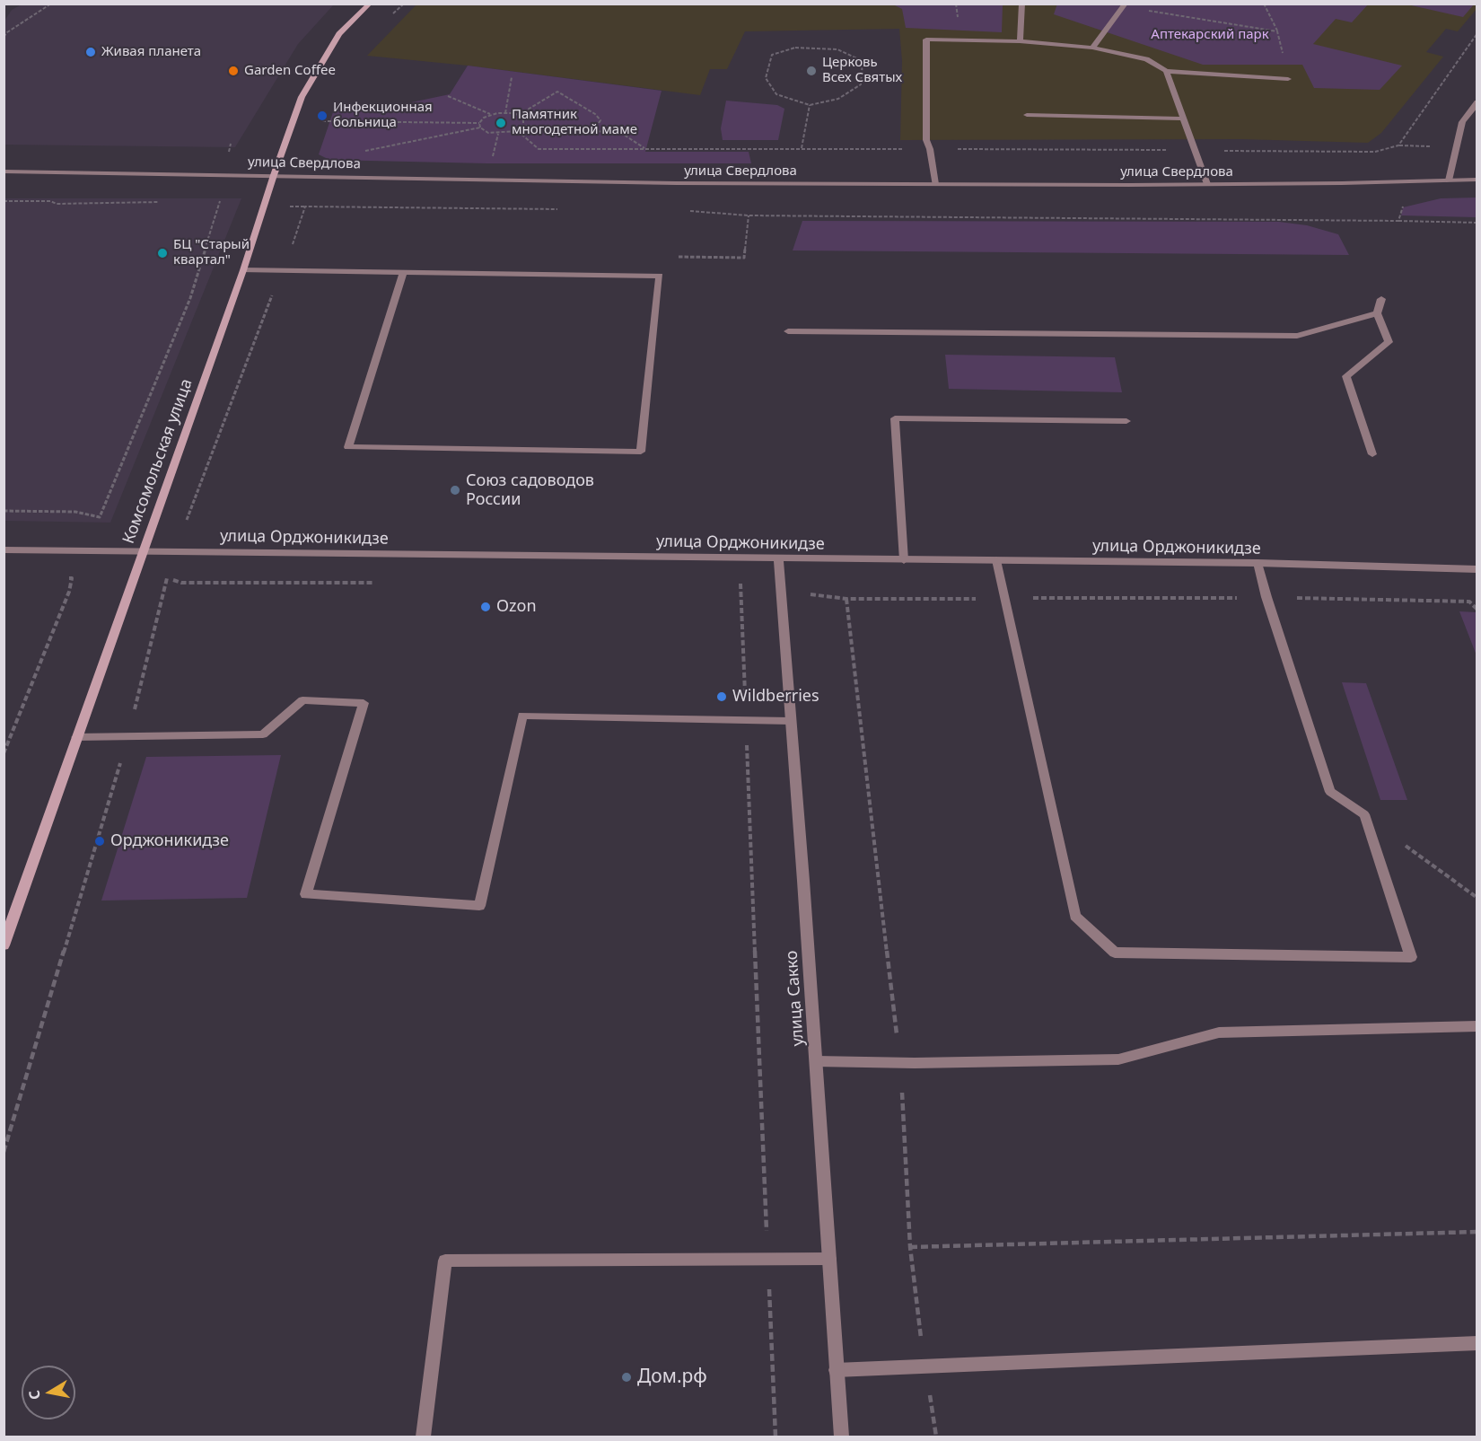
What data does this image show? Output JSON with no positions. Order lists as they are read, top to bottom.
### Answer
{
  "streets": {
    "main road": ["Комсомольская улица"],
    "street": ["улица Свердлова", "улица Орджоникидзе", "улица Сакко"]
  },
  "crossings": [
    ["улица Свердлова", "Комсомольская улица"],
    ["Комсомольская улица", "улица Орджоникидзе"],
    ["улица Орджоникидзе", "улица Сакко"]
  ],
  "parks": ["Аптекарский парк"],
  "places": [
    "Живая планета",
    "Garden Coffee",
    "Церковь Всех Святых",
    "Инфекционная больница",
    "Памятник многодетной маме",
    "БЦ \"Старый квартал\"",
    "Союз садоводов России",
    "Ozon",
    "Wildberries",
    "Орджоникидзе",
    "Дом.рф"
  ],
  "north": "left"
}
